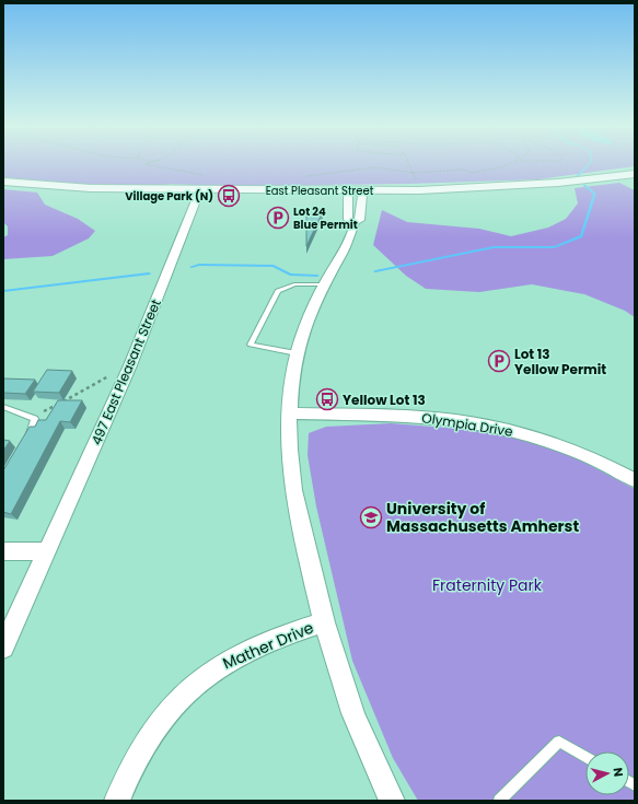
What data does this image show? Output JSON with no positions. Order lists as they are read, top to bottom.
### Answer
{
  "streets": {
    "main road": ["East Pleasant Street"],
    "street": ["497 East Pleasant Street", "Olympia Drive", "Mather Drive"]
  },
  "crossings": [
    ["East Pleasant Street", "497 East Pleasant Street"]
  ],
  "parks": ["Fraternity Park"],
  "places": {
    "bus stop": ["Village Park (N)", "Yellow Lot 13"],
    "parking": ["Lot 24 Blue Permit", "Lot 13 Yellow Permit"],
    "school or university": ["University of Massachusetts Amherst"]
  },
  "north": "right"
}
